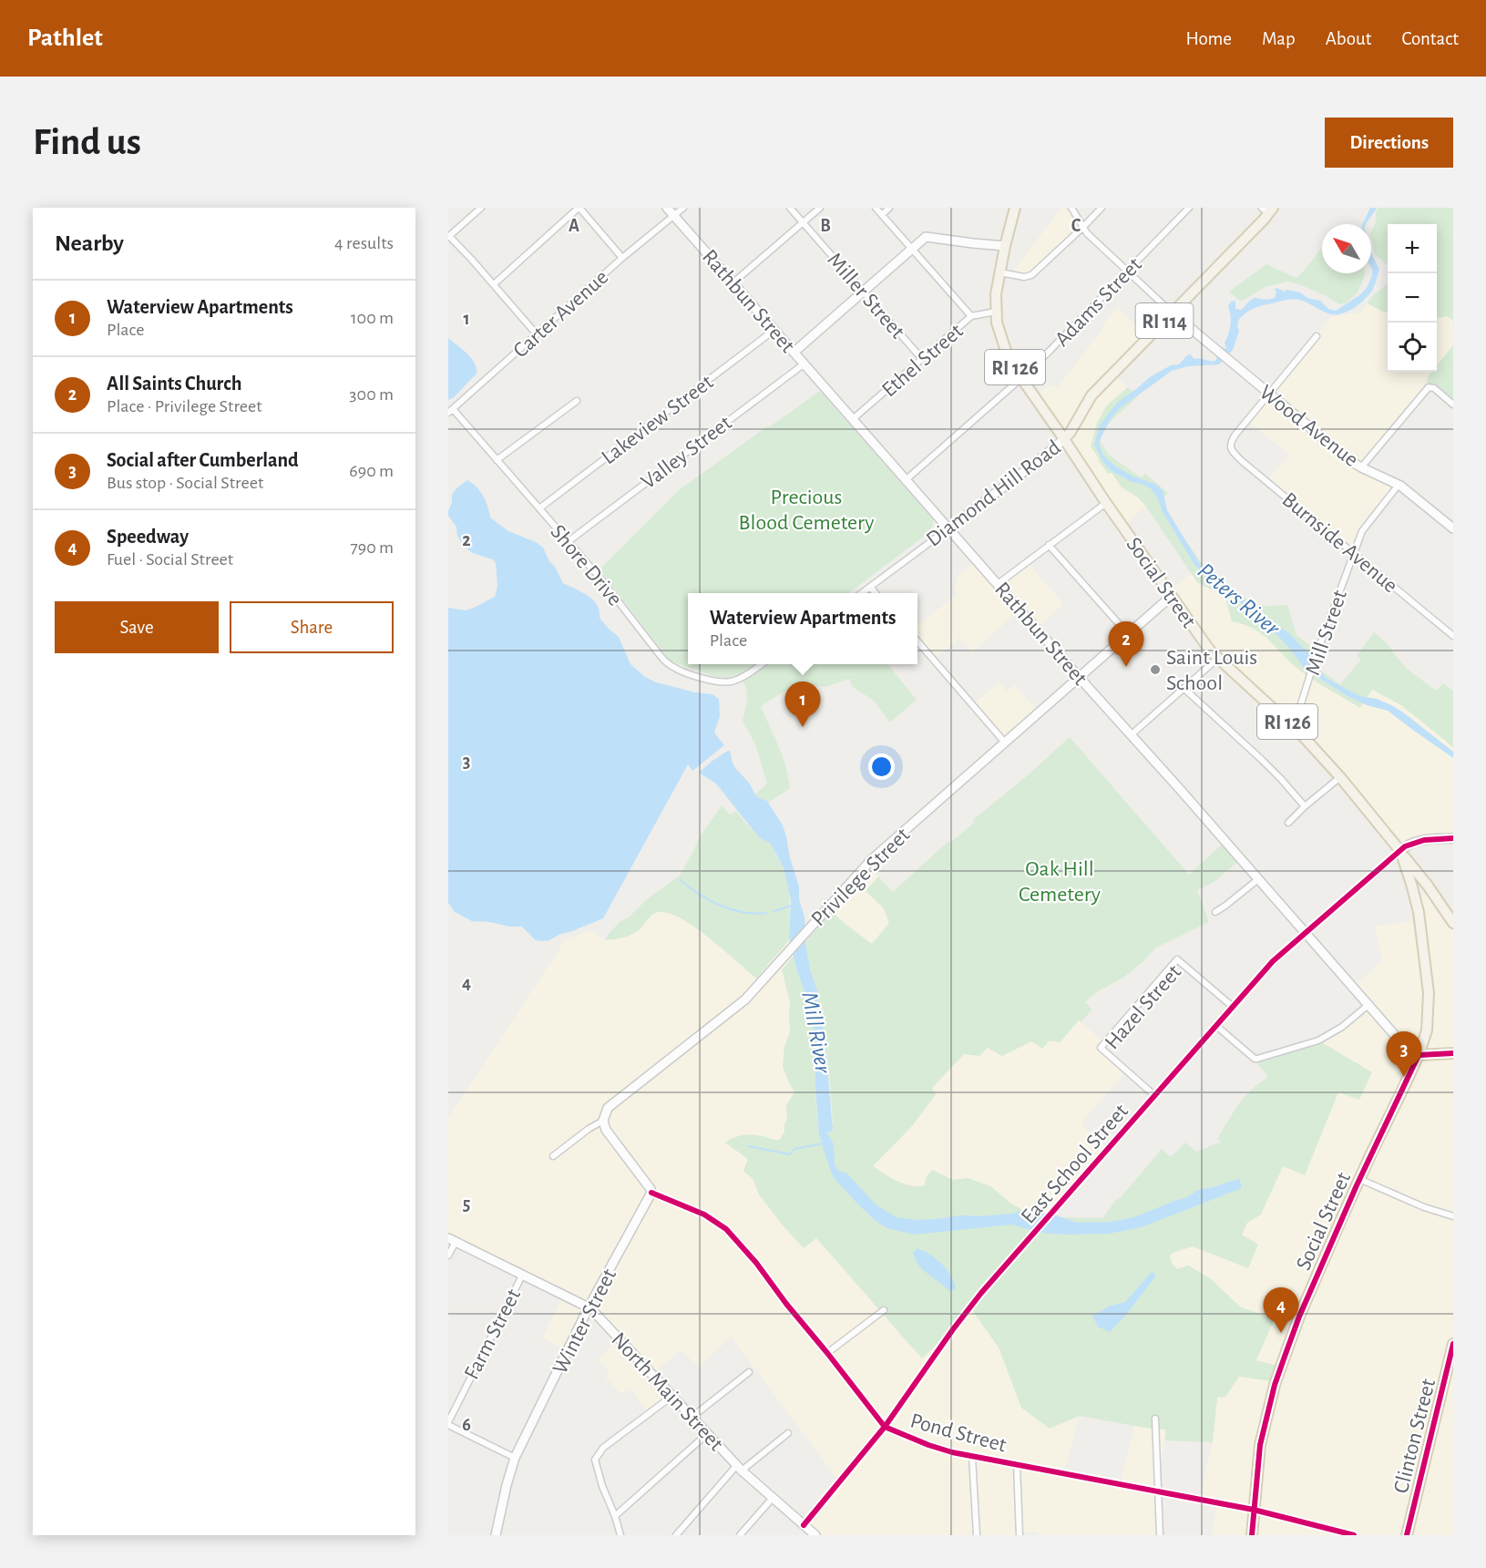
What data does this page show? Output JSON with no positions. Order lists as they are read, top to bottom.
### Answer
{
  "streets": {
    "main road": [
      "Rathbun Street",
      "RI 114",
      "RI 126",
      "Wood Avenue",
      "Diamond Hill Road",
      "Social Street",
      "Privilege Street",
      "Winter Street",
      "North Main Street",
      "Clinton Street"
    ],
    "street": [
      "Miller Street",
      "Adams Street",
      "Carter Avenue",
      "Ethel Street",
      "Lakeview Street",
      "Valley Street",
      "Burnside Avenue",
      "Shore Drive",
      "Mill Street",
      "Hazel Street",
      "East School Street",
      "Farm Street",
      "Pond Street"
    ]
  },
  "crossings": [
    ["Miller Street", "Ethel Street"],
    ["Rathbun Street", "Adams Street"],
    ["Rathbun Street", "Carter Avenue"],
    ["Rathbun Street", "Ethel Street"],
    ["Rathbun Street", "Lakeview Street"],
    ["Rathbun Street", "Valley Street"],
    ["Rathbun Street", "Diamond Hill Road"],
    ["Rathbun Street", "Social Street"],
    ["Rathbun Street", "Privilege Street"],
    ["Rathbun Street", "East School Street"],
    ["Adams Street", "Social Street"],
    ["Carter Avenue", "Shore Drive"],
    ["Ethel Street", "Social Street"],
    ["RI 126", "Social Street"],
    ["RI 126", "East School Street"],
    ["Lakeview Street", "Shore Drive"],
    ["Wood Avenue", "Diamond Hill Road"],
    ["Wood Avenue", "Burnside Avenue"],
    ["Wood Avenue", "Mill Street"],
    ["Valley Street", "Shore Drive"],
    ["Diamond Hill Road", "Social Street"],
    ["Burnside Avenue", "Mill Street"],
    ["Social Street", "Mill Street"],
    ["Social Street", "Privilege Street"],
    ["Social Street", "East School Street"],
    ["Social Street", "Pond Street"],
    ["Hazel Street", "East School Street"],
    ["East School Street", "North Main Street"],
    ["East School Street", "Pond Street"],
    ["Winter Street", "North Main Street"],
    ["Winter Street", "Pond Street"],
    ["Farm Street", "North Main Street"]
  ],
  "water": ["Peters River", "Mill River"],
  "parks": ["Precious Blood Cemetery", "Oak Hill Cemetery"],
  "places": ["Saint Louis School"],
  "north": "top left",
  "page": {
    "header": "Pathlet",
    "nav": [
      "Home",
      "Map",
      "About",
      "Contact"
    ],
    "buttons": [
      "Directions",
      ["Save", "Share"]
    ],
    "title": "Find us",
    "heading": ["Nearby", "4 results"],
    "map_buttons": ["+", "−"],
    "list": [
      {
        "mark": "1",
        "name": "Waterview Apartments",
        "note": "Place",
        "value": "100 m"
      },
      {
        "mark": "2",
        "name": "All Saints Church",
        "note": "Place · Privilege Street",
        "value": "300 m"
      },
      {
        "mark": "3",
        "name": "Social after Cumberland",
        "note": "Bus stop · Social Street",
        "value": "690 m"
      },
      {
        "mark": "4",
        "name": "Speedway",
        "note": "Fuel · Social Street",
        "value": "790 m"
      }
    ],
    "popup": ["Waterview Apartments", "Place"],
    "pins": [
      "2",
      "1",
      "3",
      "4"
    ]
  },
  "grid": {
    "columns": ["A", "B", "C"],
    "rows": [
      "1",
      "2",
      "3",
      "4",
      "5",
      "6"
    ]
  }
}
